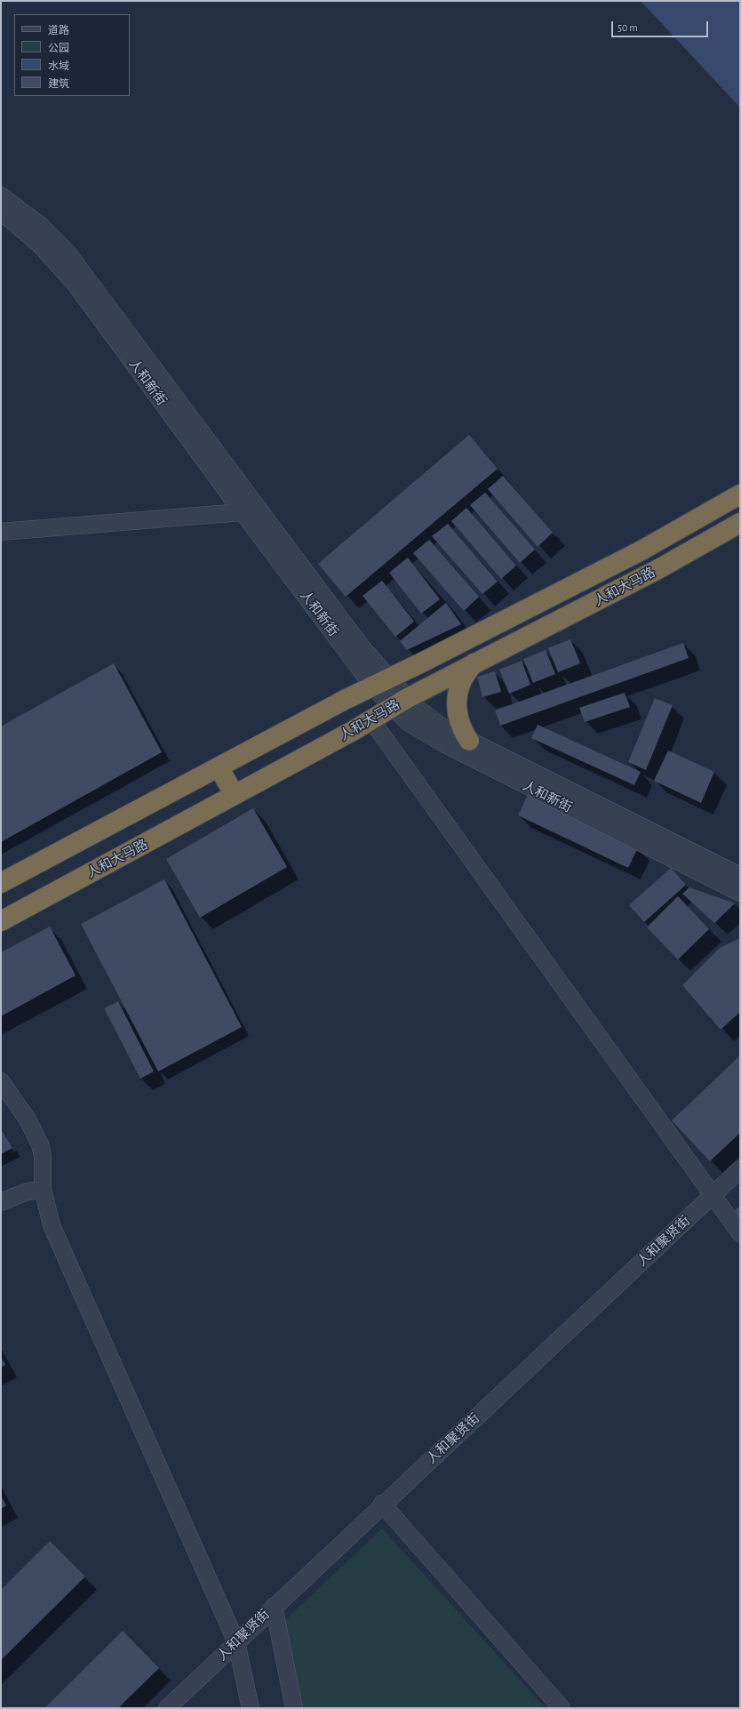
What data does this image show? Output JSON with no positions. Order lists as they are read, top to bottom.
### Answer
{
  "streets": {
    "highway": ["人和大马路"],
    "street": ["人和新街", "人和聚贤街"]
  },
  "crossings": [
    ["人和新街", "人和大马路"]
  ],
  "legend": [
    "道路",
    "公园",
    "水域",
    "建筑"
  ],
  "scale_bar": "50 m"
}
